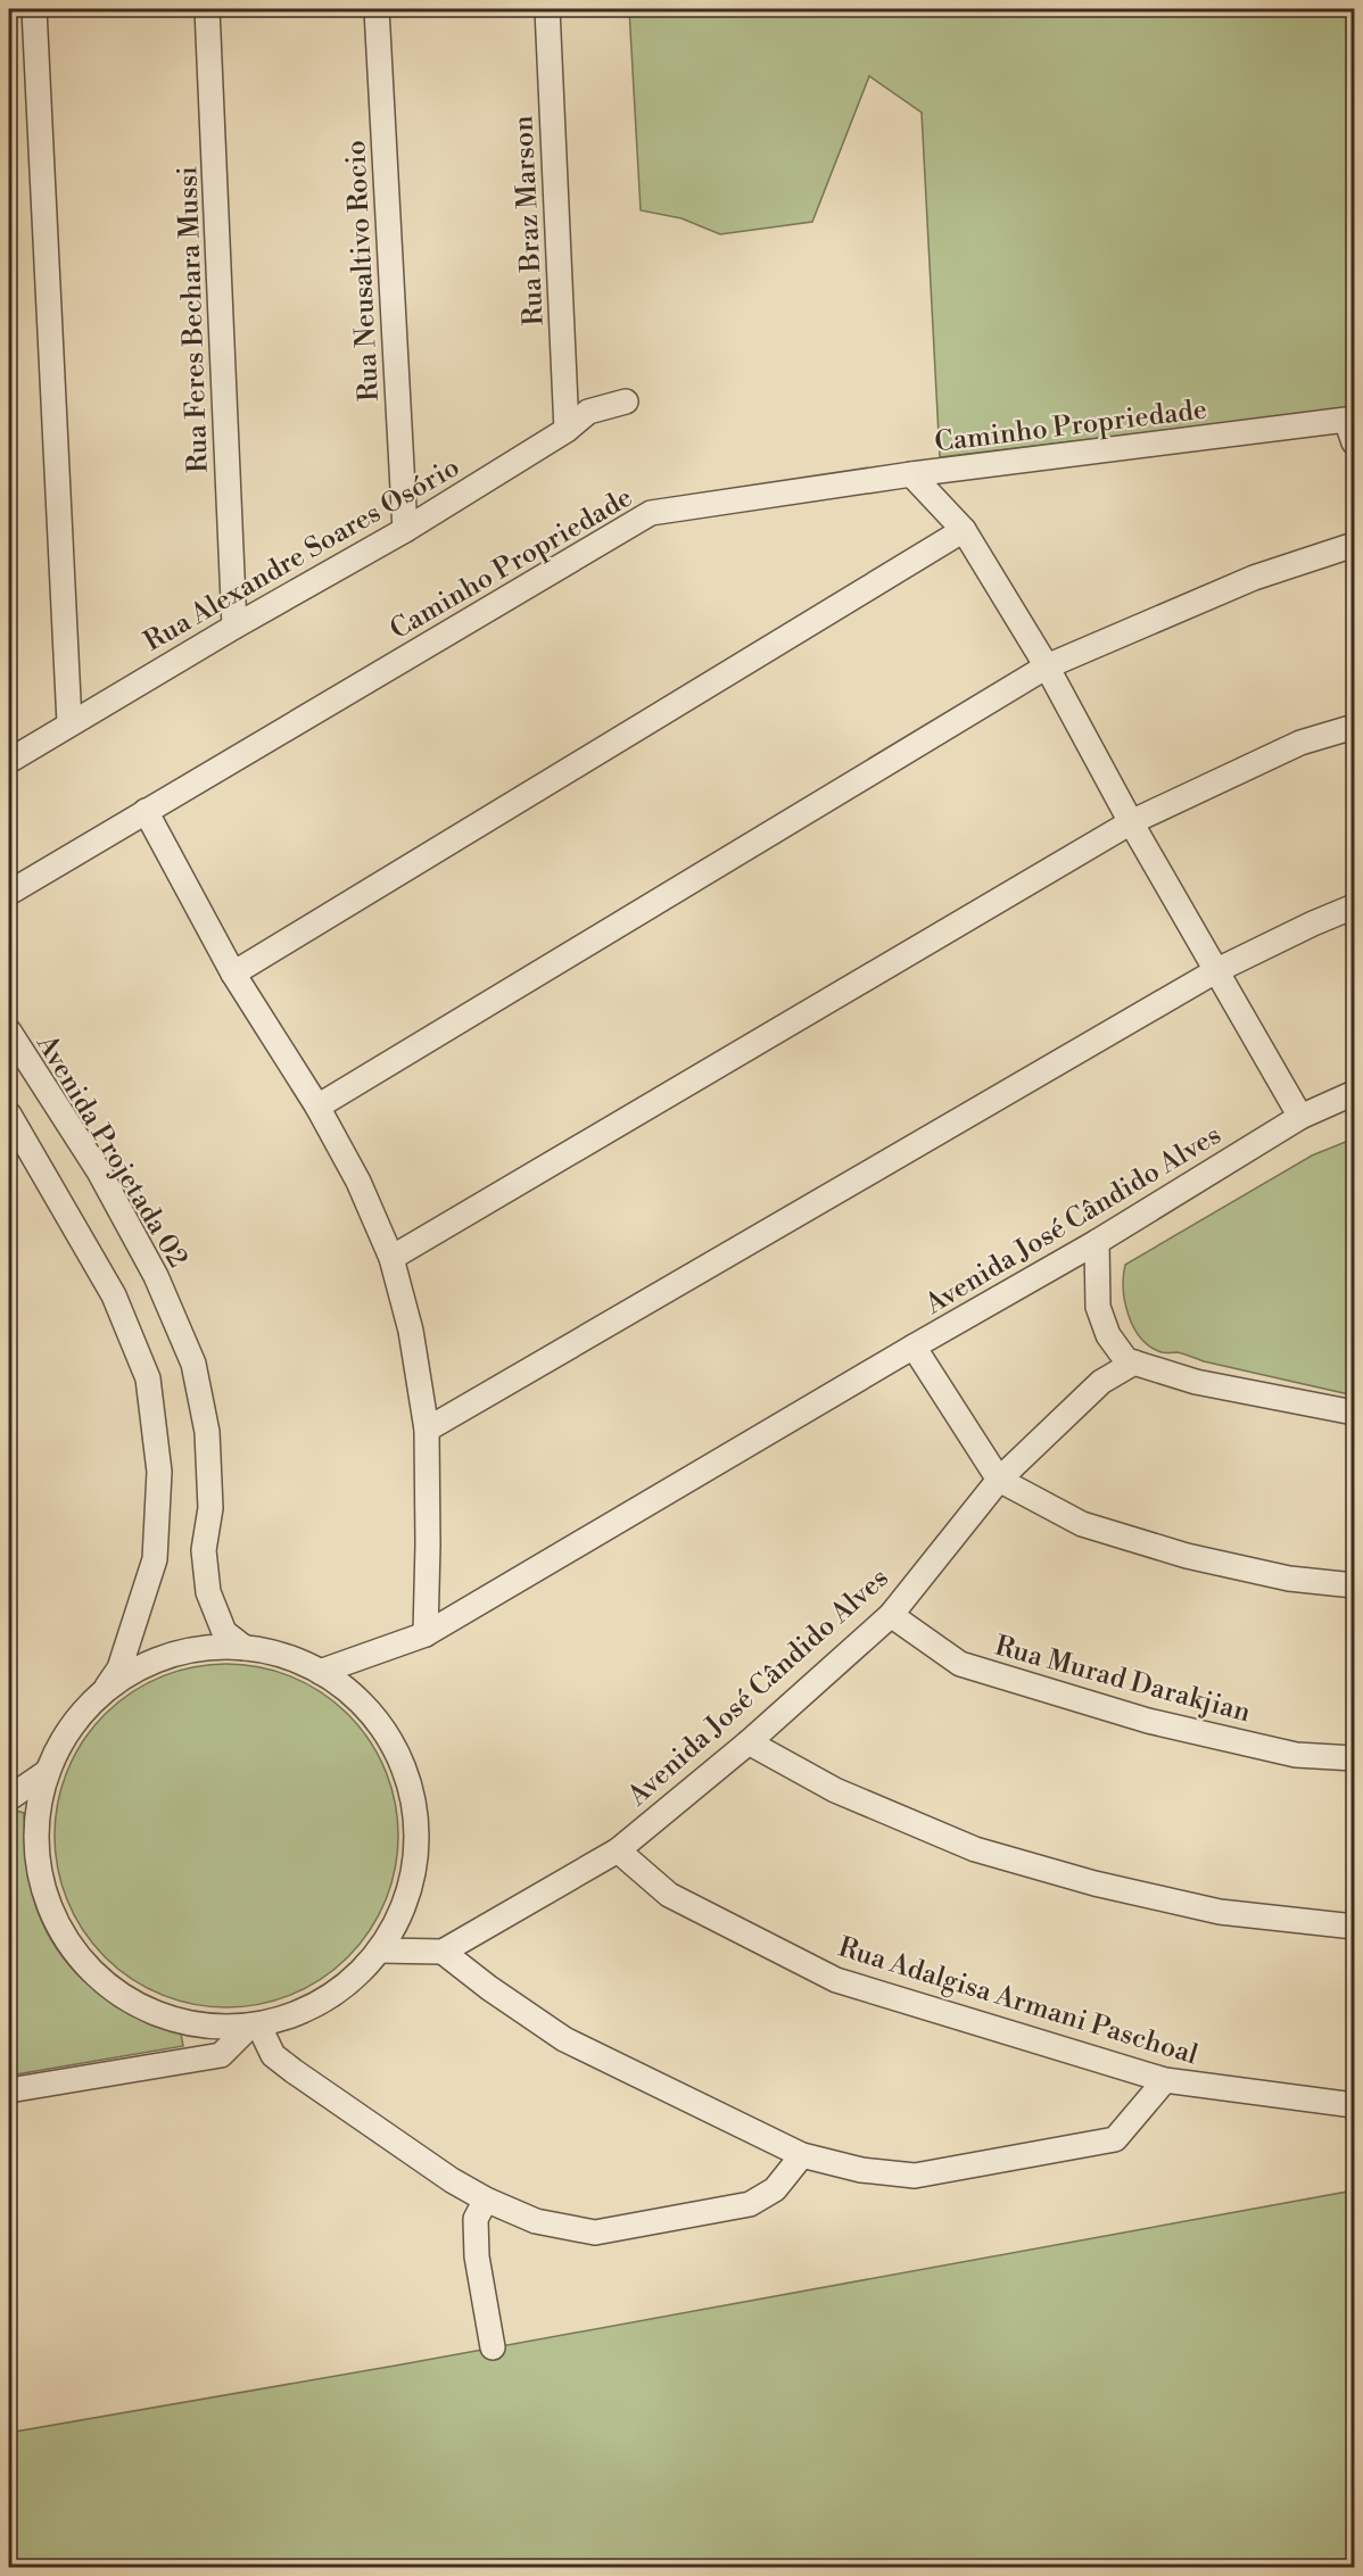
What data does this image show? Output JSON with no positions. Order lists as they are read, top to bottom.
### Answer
{
  "streets": {
    "street": [
      "Rua Braz Marson",
      "Rua Neusaltivo Rocio",
      "Rua Feres Bechara Mussi",
      "Caminho Propriedade",
      "Rua Alexandre Soares Osório",
      "Avenida Projetada 02",
      "Avenida José Cândido Alves",
      "Rua Murad Darakjian",
      "Rua Adalgisa Armani Paschoal"
    ]
  },
  "crossings": [
    ["Rua Braz Marson", "Rua Alexandre Soares Osório"],
    ["Rua Neusaltivo Rocio", "Rua Alexandre Soares Osório"],
    ["Rua Feres Bechara Mussi", "Rua Alexandre Soares Osório"],
    ["Avenida José Cândido Alves", "Rua Murad Darakjian"],
    ["Avenida José Cândido Alves", "Rua Adalgisa Armani Paschoal"]
  ]
}
